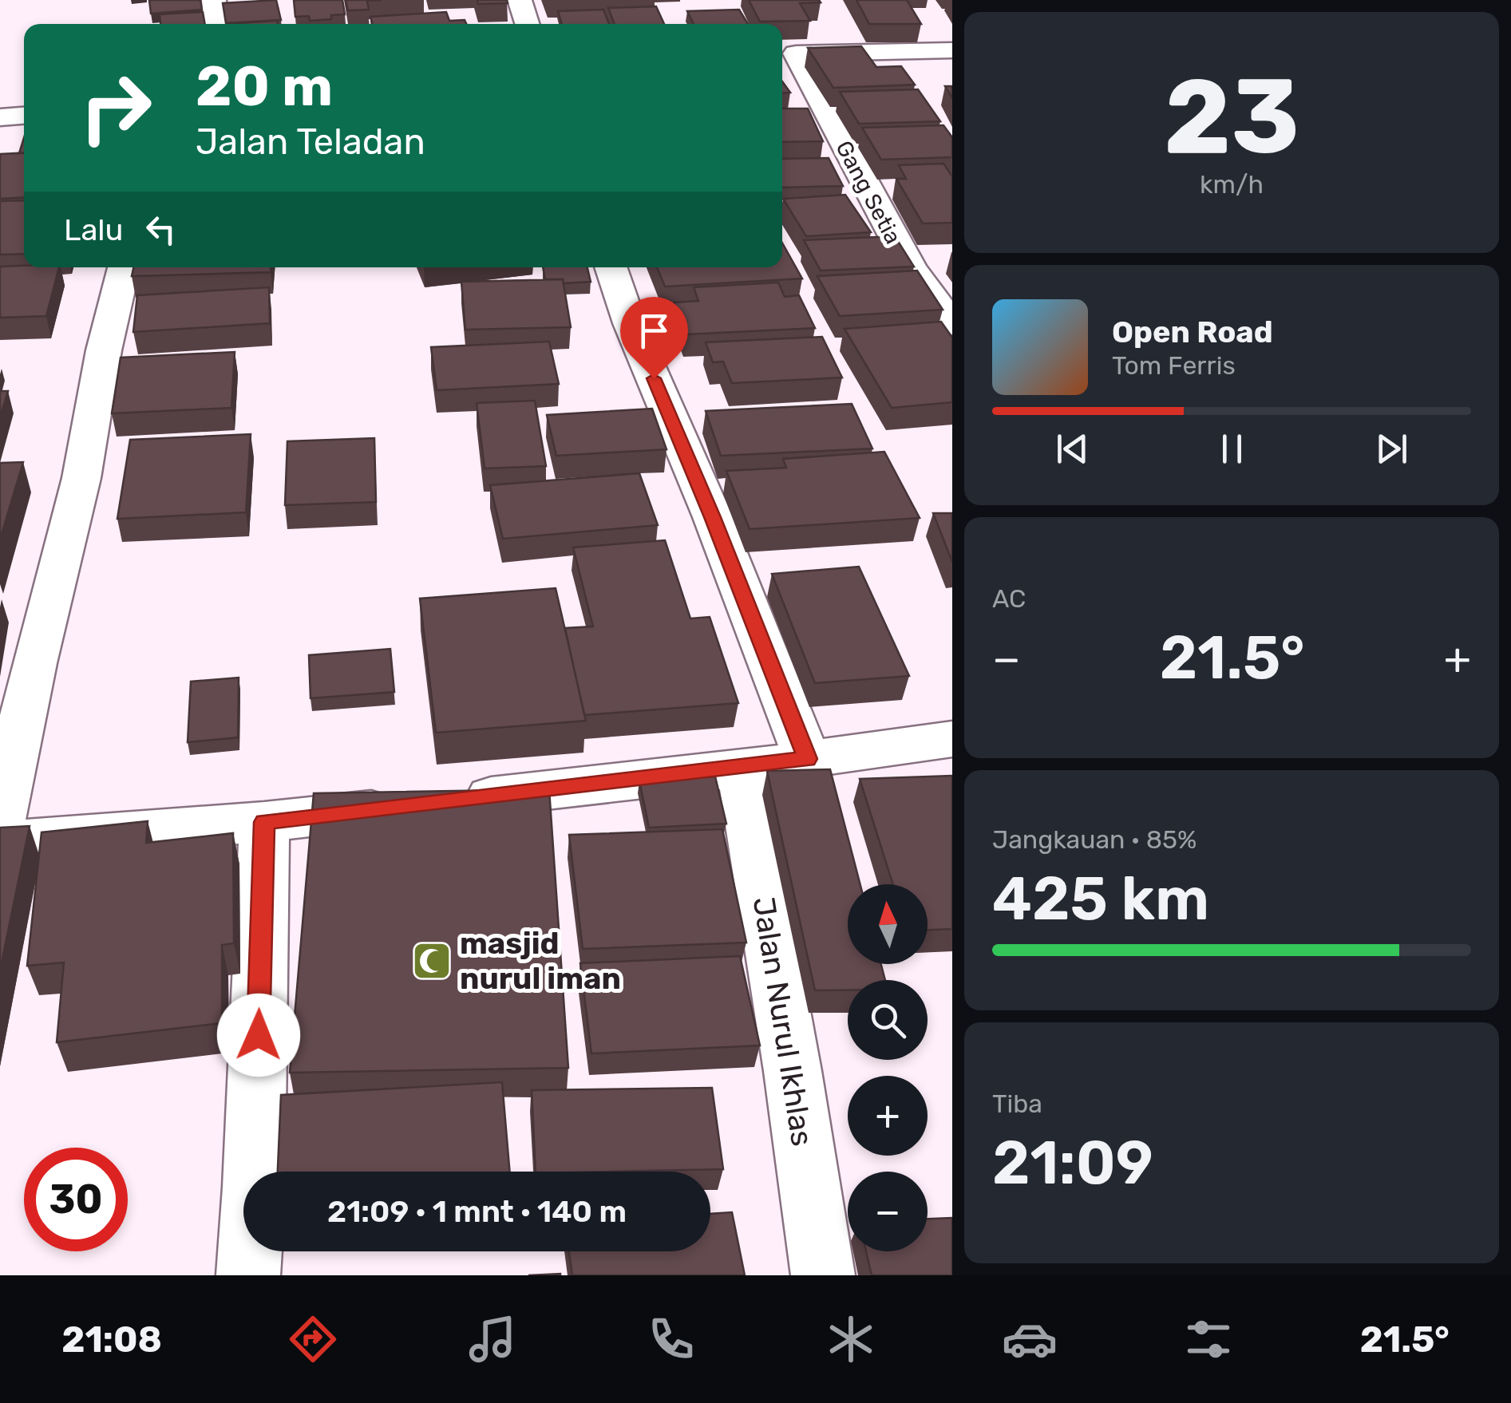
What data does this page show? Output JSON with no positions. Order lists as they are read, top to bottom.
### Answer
{
  "streets": {
    "street": ["Gang Setia", "Jalan Nurul Ikhlas"]
  },
  "places": {
    "mosque": ["masjid nurul iman"]
  },
  "north": "top",
  "page": {
    "tile": [
      ["23", "km/h"],
      "AC",
      ["Jangkauan · 85%", "425 km"],
      ["Tiba", "21:09"]
    ],
    "turn": ["20 m", "Jalan Teladan"],
    "then": "Lalu",
    "song": ["Open Road", "Tom Ferris"],
    "heat": ["−", "21.5°", "+"],
    "map_buttons": ["+", "−"],
    "limit": "30",
    "trip": "21:09 · 1 mnt · 140 m",
    "tabs": ["21:08", "21.5°"]
  }
}
